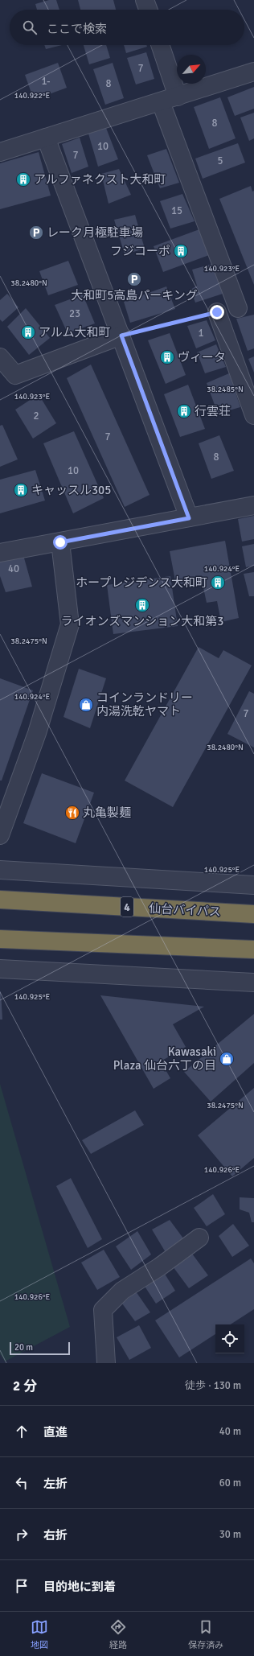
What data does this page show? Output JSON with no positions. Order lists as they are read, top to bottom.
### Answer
{
  "streets": {
    "highway": ["4", "仙台バイパス"]
  },
  "places": {
    "building": [
      "アルファネクスト大和町",
      "フジコーポ",
      "アルム大和町",
      "ヴィータ",
      "行雲荘",
      "キャッスル305",
      "ホープレジデンス大和町",
      "ライオンズマンション大和第3"
    ],
    "parking": ["レーク月極駐車場", "大和町5高島パーキング"],
    "shop": ["コインランドリー 内湯洗乾ヤマト", "Kawasaki Plaza 仙台六丁の目"],
    "restaurant": ["丸亀製麺"]
  },
  "house_numbers": [
    "7",
    "1-",
    "8",
    "8",
    "10",
    "7",
    "5",
    "15",
    "23",
    "1",
    "2",
    "7",
    "8",
    "10",
    "40",
    "7"
  ],
  "scale_bar": "20 m",
  "north": "top right",
  "page": {
    "search": "ここで検索",
    "scale": "20 m",
    "heading": ["2 分", "徒歩 · 130 m"],
    "list": [
      ["直進", "40 m"],
      ["左折", "60 m"],
      ["右折", "30 m"],
      "目的地に到着"
    ],
    "nav": ["地図", "経路", "保存済み"]
  },
  "coordinates": [
    "140.922°E",
    "140.923°E",
    "38.2480°N",
    "38.2485°N",
    "140.924°E",
    "38.2475°N",
    "140.925°E",
    "140.926°E"
  ]
}
